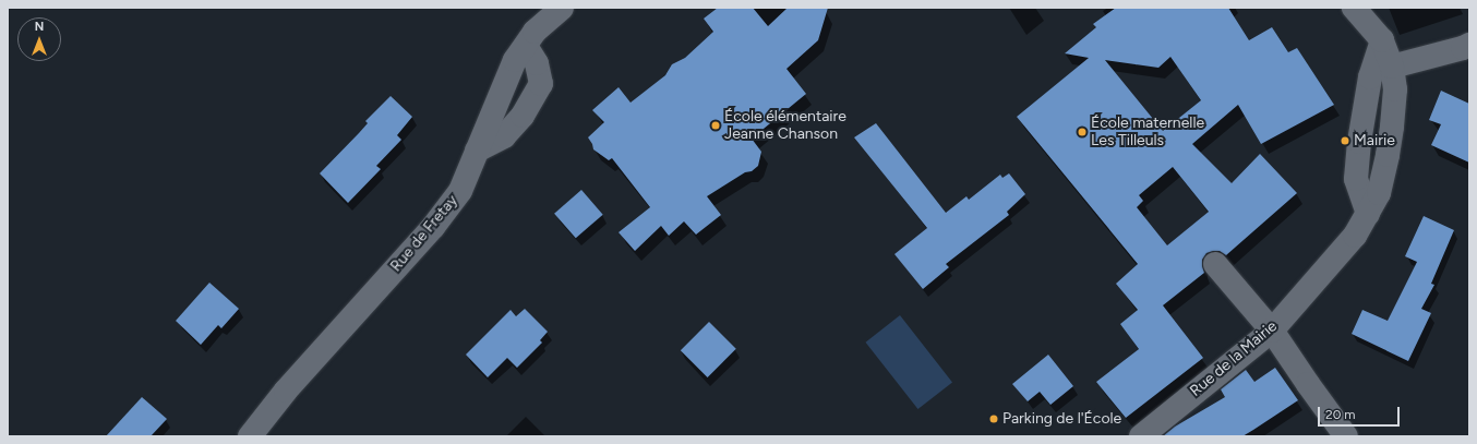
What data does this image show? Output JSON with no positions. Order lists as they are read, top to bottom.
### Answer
{
  "streets": {
    "street": ["Rue de Fretay", "Rue de la Mairie"]
  },
  "places": [
    "École élémentaire Jeanne Chanson",
    "École maternelle Les Tilleuls",
    "Mairie",
    "Parking de l'École"
  ],
  "scale_bar": "20 m",
  "north": "top"
}
